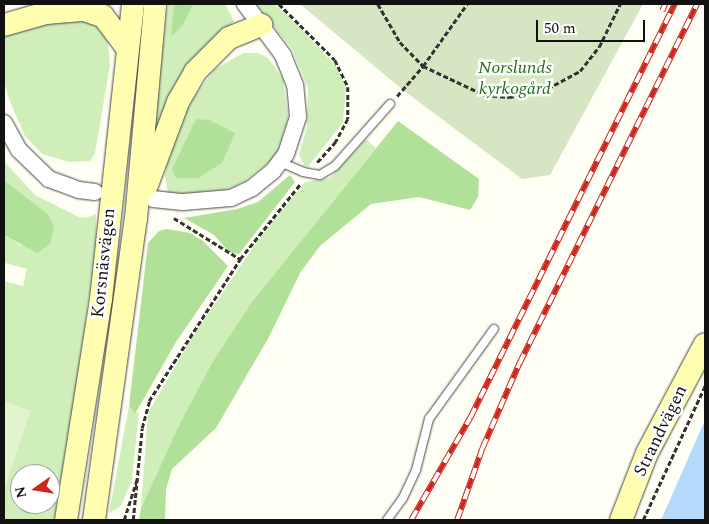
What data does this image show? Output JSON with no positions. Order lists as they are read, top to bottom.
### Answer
{
  "streets": {
    "main road": ["Korsnäsvägen", "Strandvägen"]
  },
  "parks": ["Norslunds kyrkogård"],
  "scale_bar": "50 m",
  "north": "left"
}
